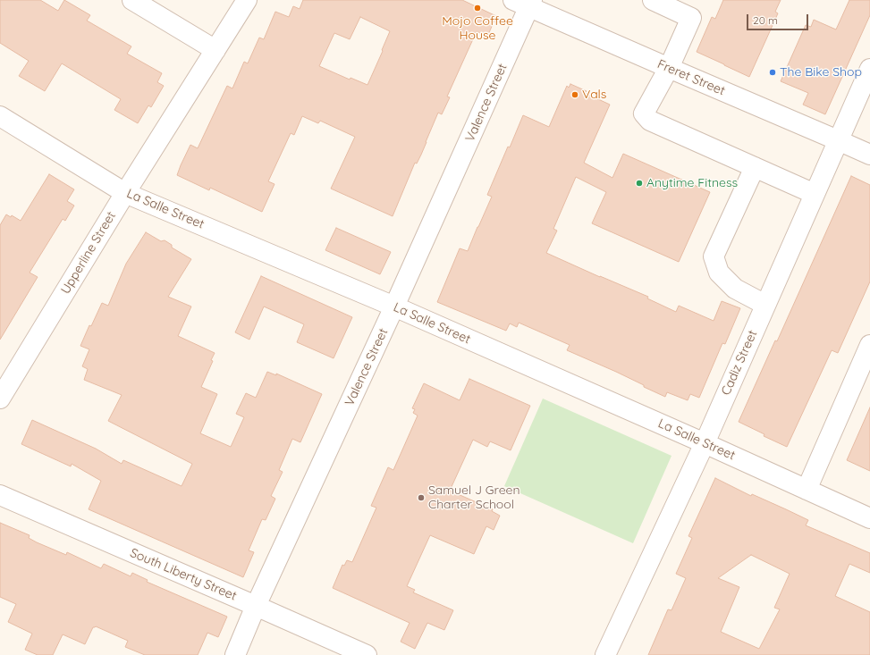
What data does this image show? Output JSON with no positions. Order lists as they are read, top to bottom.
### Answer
{
  "streets": {
    "street": [
      "Freret Street",
      "Valence Street",
      "La Salle Street",
      "Upperline Street",
      "Cadiz Street",
      "South Liberty Street"
    ]
  },
  "crossings": [
    ["Freret Street", "Valence Street"],
    ["Freret Street", "Cadiz Street"],
    ["Valence Street", "La Salle Street"],
    ["Valence Street", "South Liberty Street"],
    ["La Salle Street", "Upperline Street"],
    ["La Salle Street", "Cadiz Street"]
  ],
  "places": [
    "Mojo Coffee House",
    "The Bike Shop",
    "Vals",
    "Anytime Fitness",
    "Samuel J Green Charter School"
  ],
  "scale_bar": "20 m"
}
